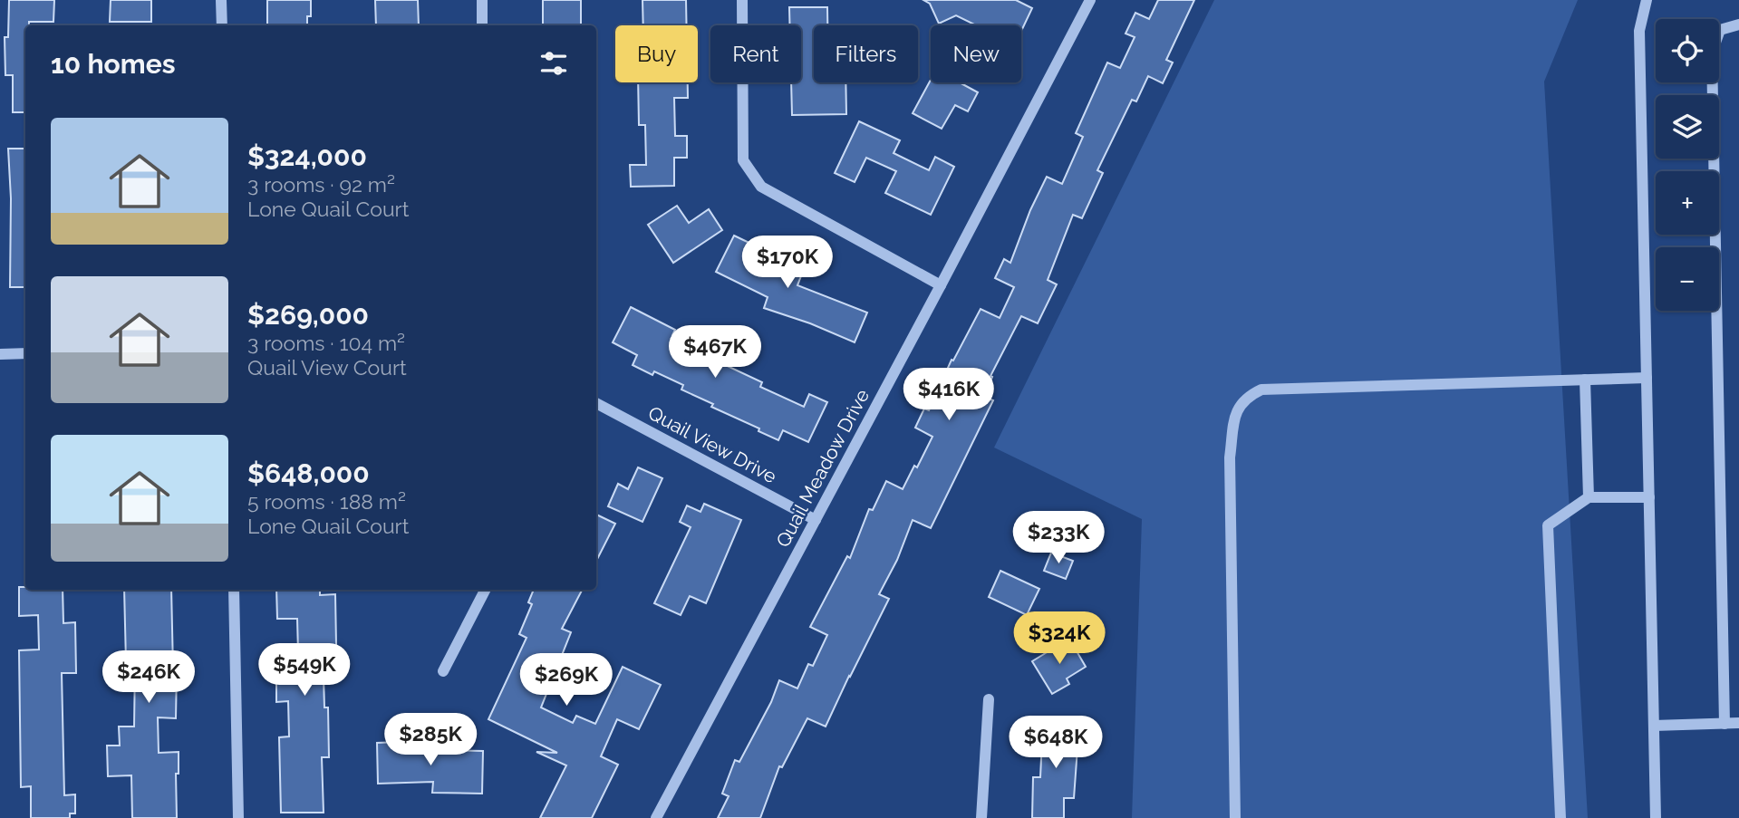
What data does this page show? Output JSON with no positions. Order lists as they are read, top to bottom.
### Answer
{
  "streets": {
    "street": ["Quail View Drive", "Quail Meadow Drive"]
  },
  "crossings": [
    ["Quail View Drive", "Quail Meadow Drive"]
  ],
  "page": {
    "map_buttons": ["+", "−"],
    "chip": [
      "Buy",
      "Rent",
      "Filters",
      "New"
    ],
    "heading": "10 homes",
    "list": [
      {
        "name": "$324,000",
        "note": "3 rooms · 92 m² · Lone Quail Court"
      },
      {
        "name": "$269,000",
        "note": "3 rooms · 104 m² · Quail View Court"
      },
      {
        "name": "$648,000",
        "note": "5 rooms · 188 m² · Lone Quail Court"
      }
    ],
    "price": [
      "$170K",
      "$467K",
      "$416K",
      "$233K",
      "$324K",
      "$549K",
      "$246K",
      "$269K",
      "$285K",
      "$648K"
    ]
  }
}
